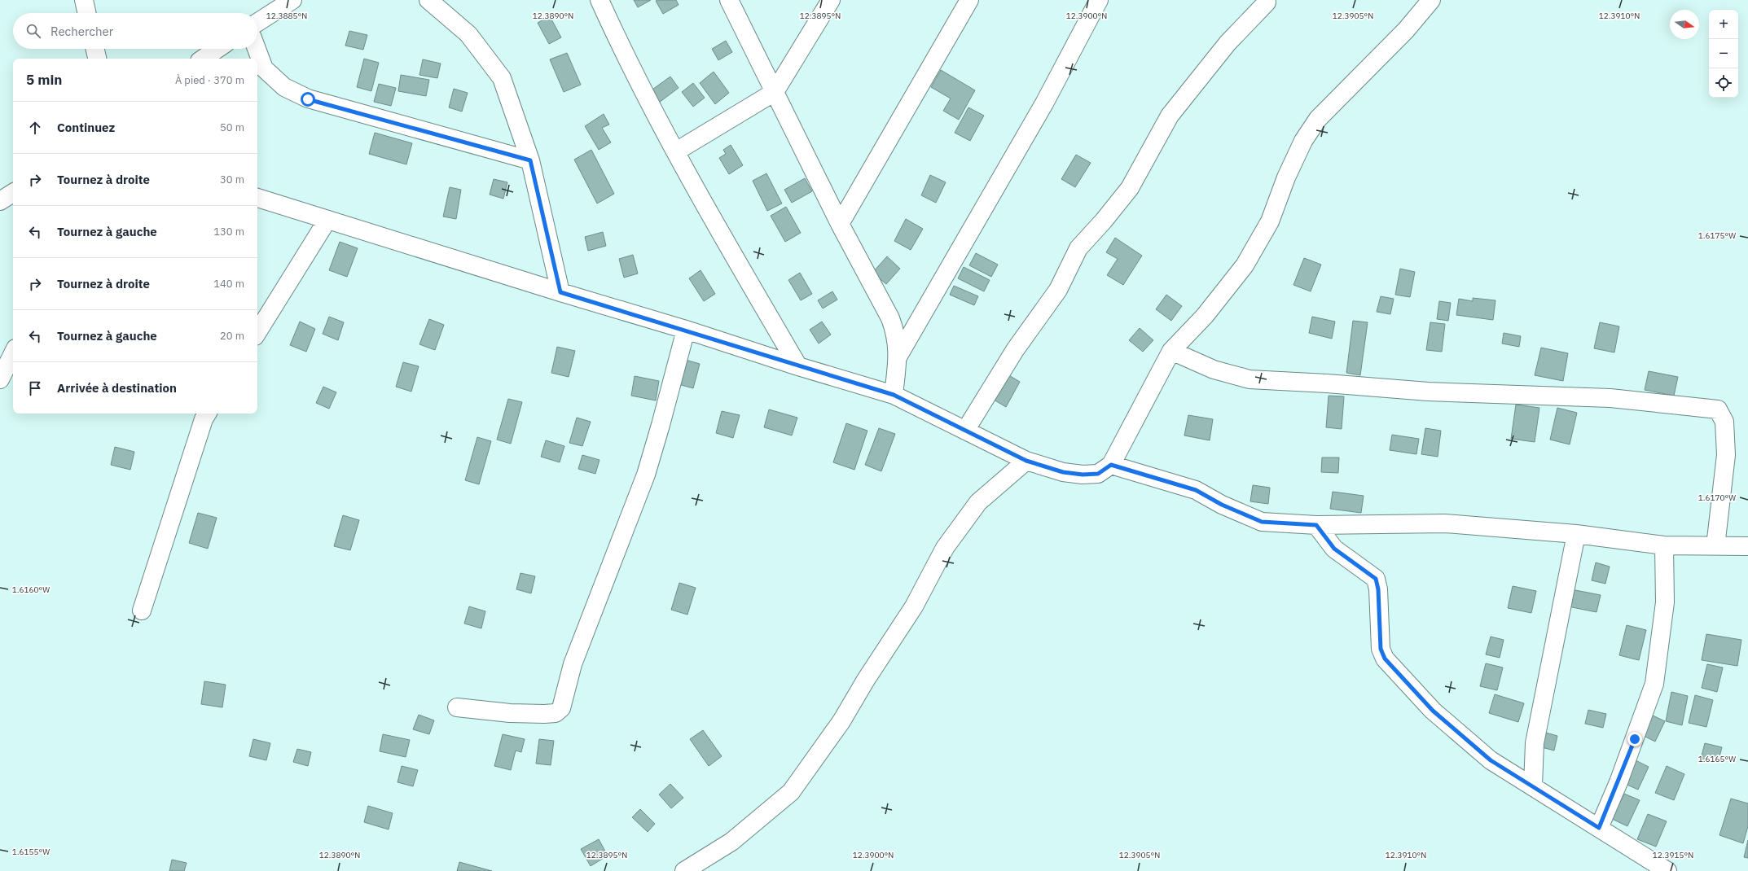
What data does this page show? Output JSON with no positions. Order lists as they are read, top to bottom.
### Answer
{
  "north": "right",
  "page": {
    "map_buttons": ["+", "−"],
    "search": "Rechercher",
    "heading": ["5 min", "À pied · 370 m"],
    "list": [
      ["Continuez", "50 m"],
      ["Tournez à droite", "30 m"],
      ["Tournez à gauche", "130 m"],
      ["Tournez à droite", "140 m"],
      ["Tournez à gauche", "20 m"],
      "Arrivée à destination"
    ]
  },
  "coordinates": [
    "12.3885°N",
    "12.3890°N",
    "12.3895°N",
    "12.3900°N",
    "12.3905°N",
    "12.3910°N",
    "1.6175°W",
    "1.6170°W",
    "1.6160°W",
    "1.6165°W",
    "1.6155°W",
    "12.3915°N"
  ]
}
